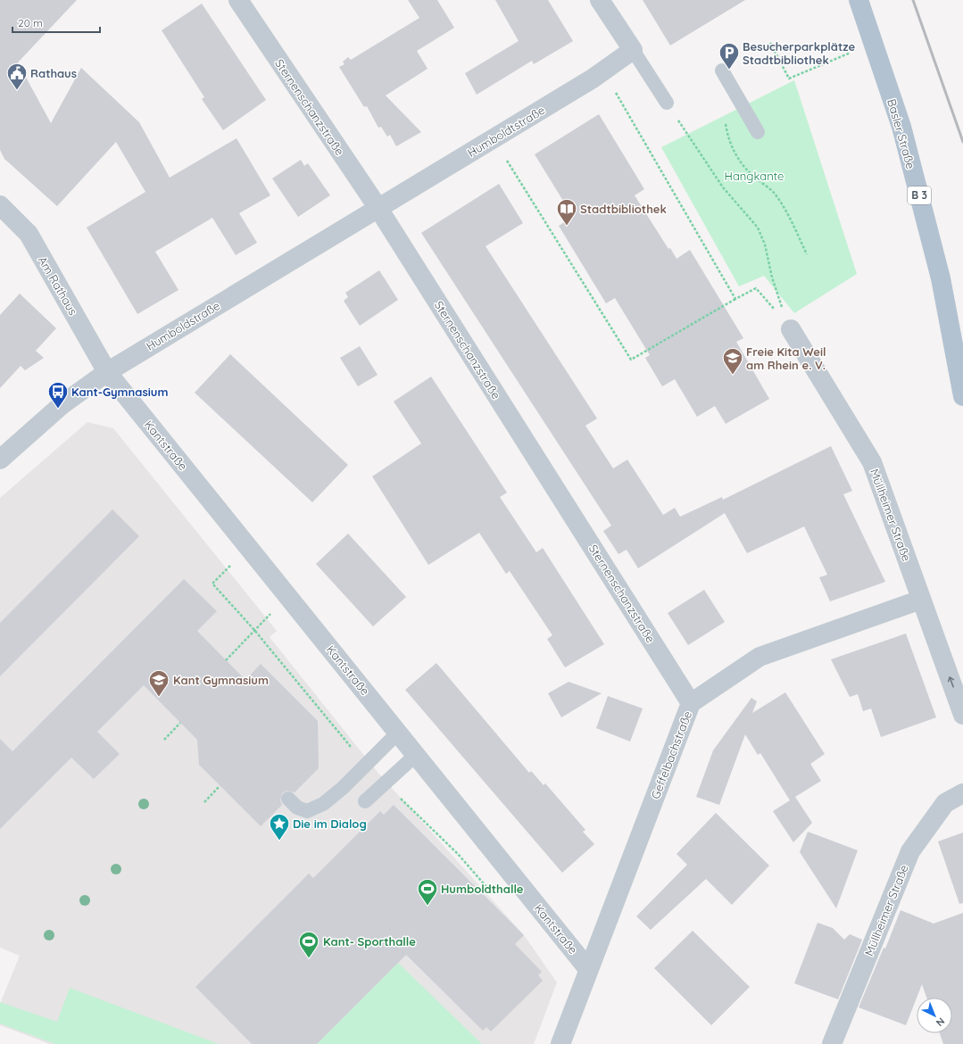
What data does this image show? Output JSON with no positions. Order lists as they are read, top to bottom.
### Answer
{
  "streets": {
    "main road": ["Basler Straße", "B 3"],
    "street": [
      "Sternenschanzstraße",
      "Humboldtstraße",
      "Am Rathaus",
      "Humboldstraße",
      "Kantstraße",
      "Müllheimer Straße",
      "Geffelbachstraße"
    ]
  },
  "crossings": [
    ["Sternenschanzstraße", "Humboldtstraße"],
    ["Sternenschanzstraße", "Humboldstraße"],
    ["Sternenschanzstraße", "Geffelbachstraße"],
    ["Humboldtstraße", "Humboldstraße"],
    ["Am Rathaus", "Humboldstraße"],
    ["Am Rathaus", "Kantstraße"],
    ["Humboldstraße", "Kantstraße"],
    ["Kantstraße", "Geffelbachstraße"],
    ["Müllheimer Straße", "Geffelbachstraße"]
  ],
  "parks": ["Hangkante"],
  "places": {
    "parking": ["Besucherparkplätze Stadtbibliothek"],
    "public building": ["Rathaus"],
    "library": ["Stadtbibliothek"],
    "school or university": ["Freie Kita Weil am Rhein e. V.", "Kant Gymnasium"],
    "bus stop": ["Kant-Gymnasium"],
    "place": ["Die im Dialog"],
    "sports": ["Humboldthalle", "Kant- Sporthalle"]
  },
  "scale_bar": "20 m",
  "north": "bottom right"
}
